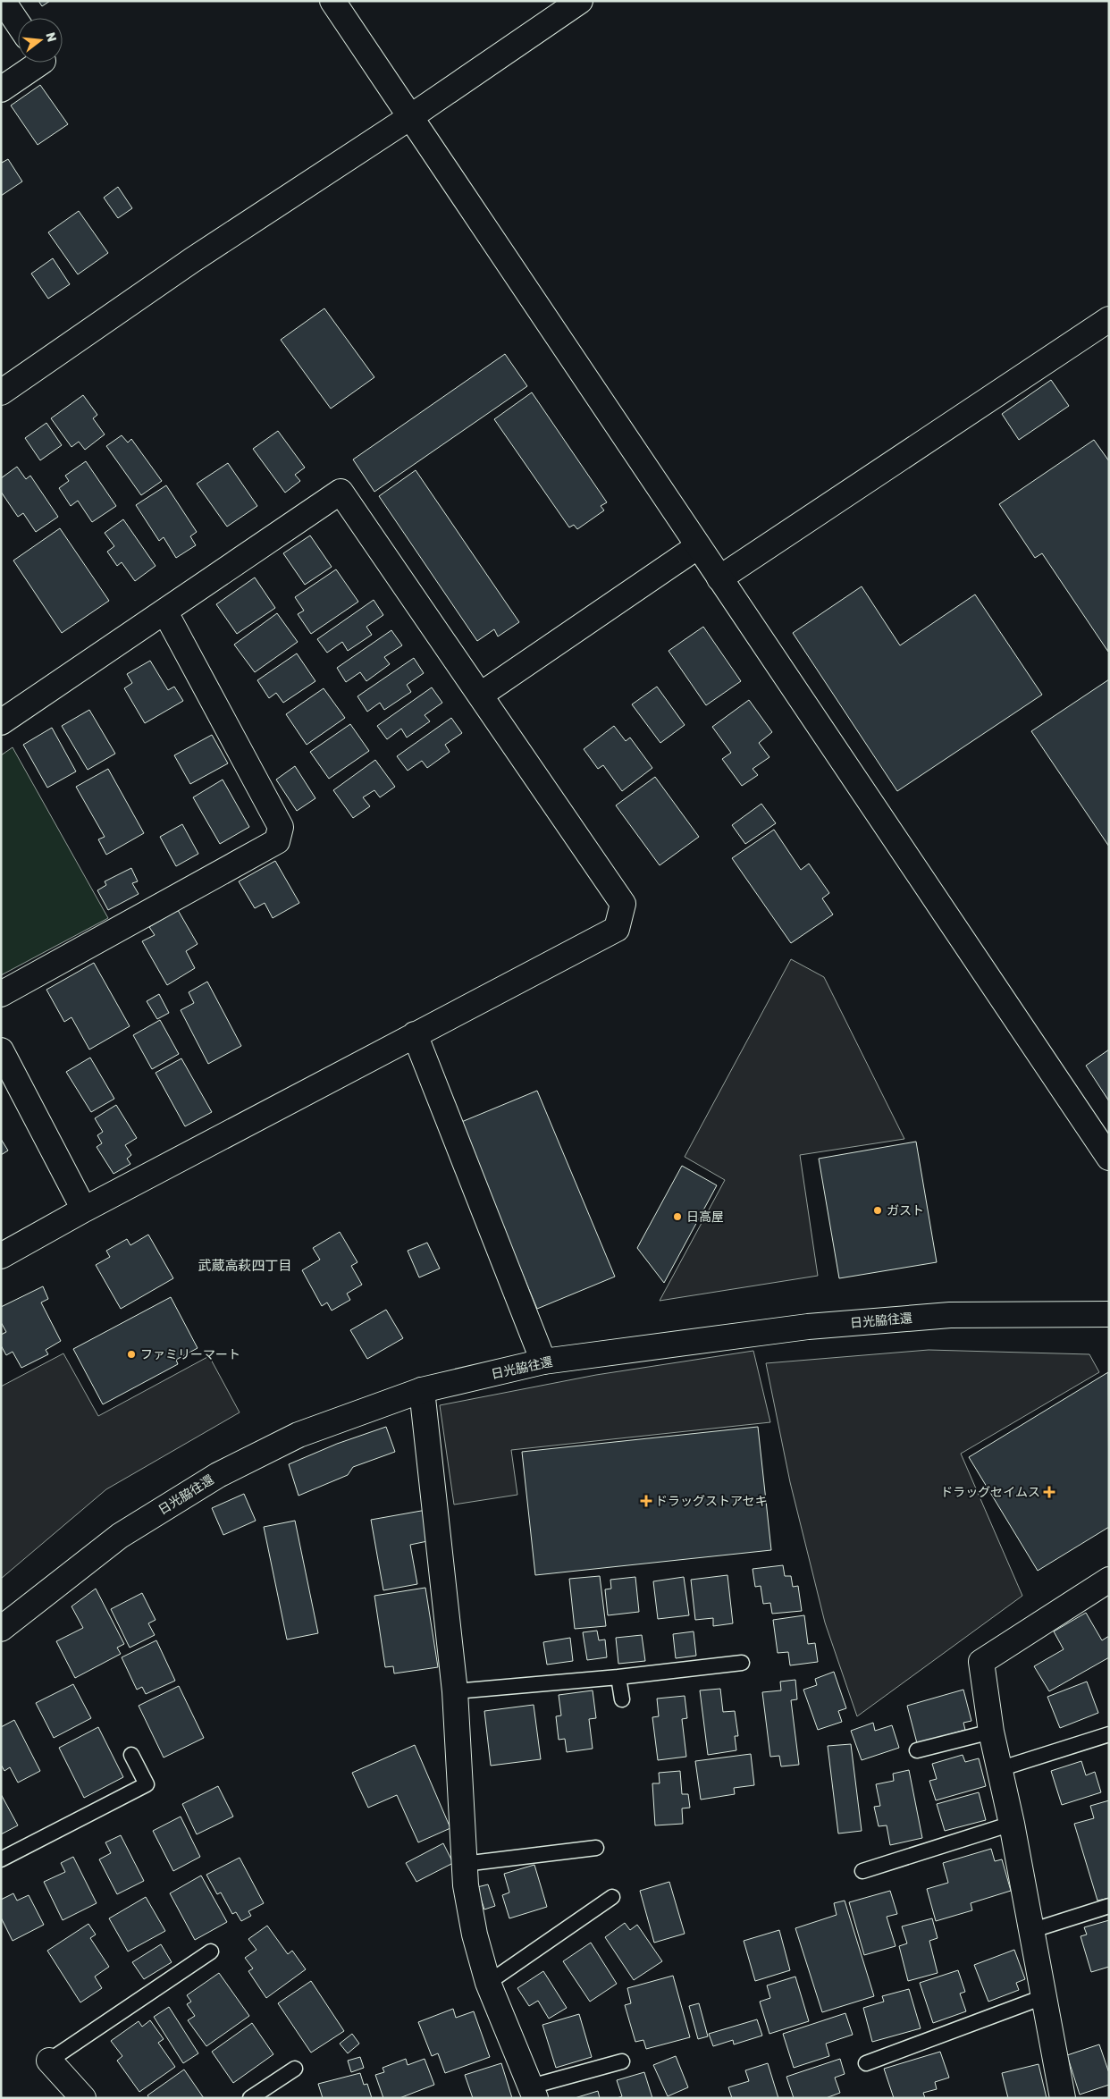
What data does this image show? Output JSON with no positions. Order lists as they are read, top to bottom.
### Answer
{
  "streets": {
    "street": ["日光脇往還"]
  },
  "districts": ["武蔵高萩四丁目"],
  "places": {
    "other": ["ガスト", "日高屋", "ファミリーマート"],
    "health": ["ドラッグセイムス", "ドラッグストアセキ"]
  },
  "north": "right"
}
